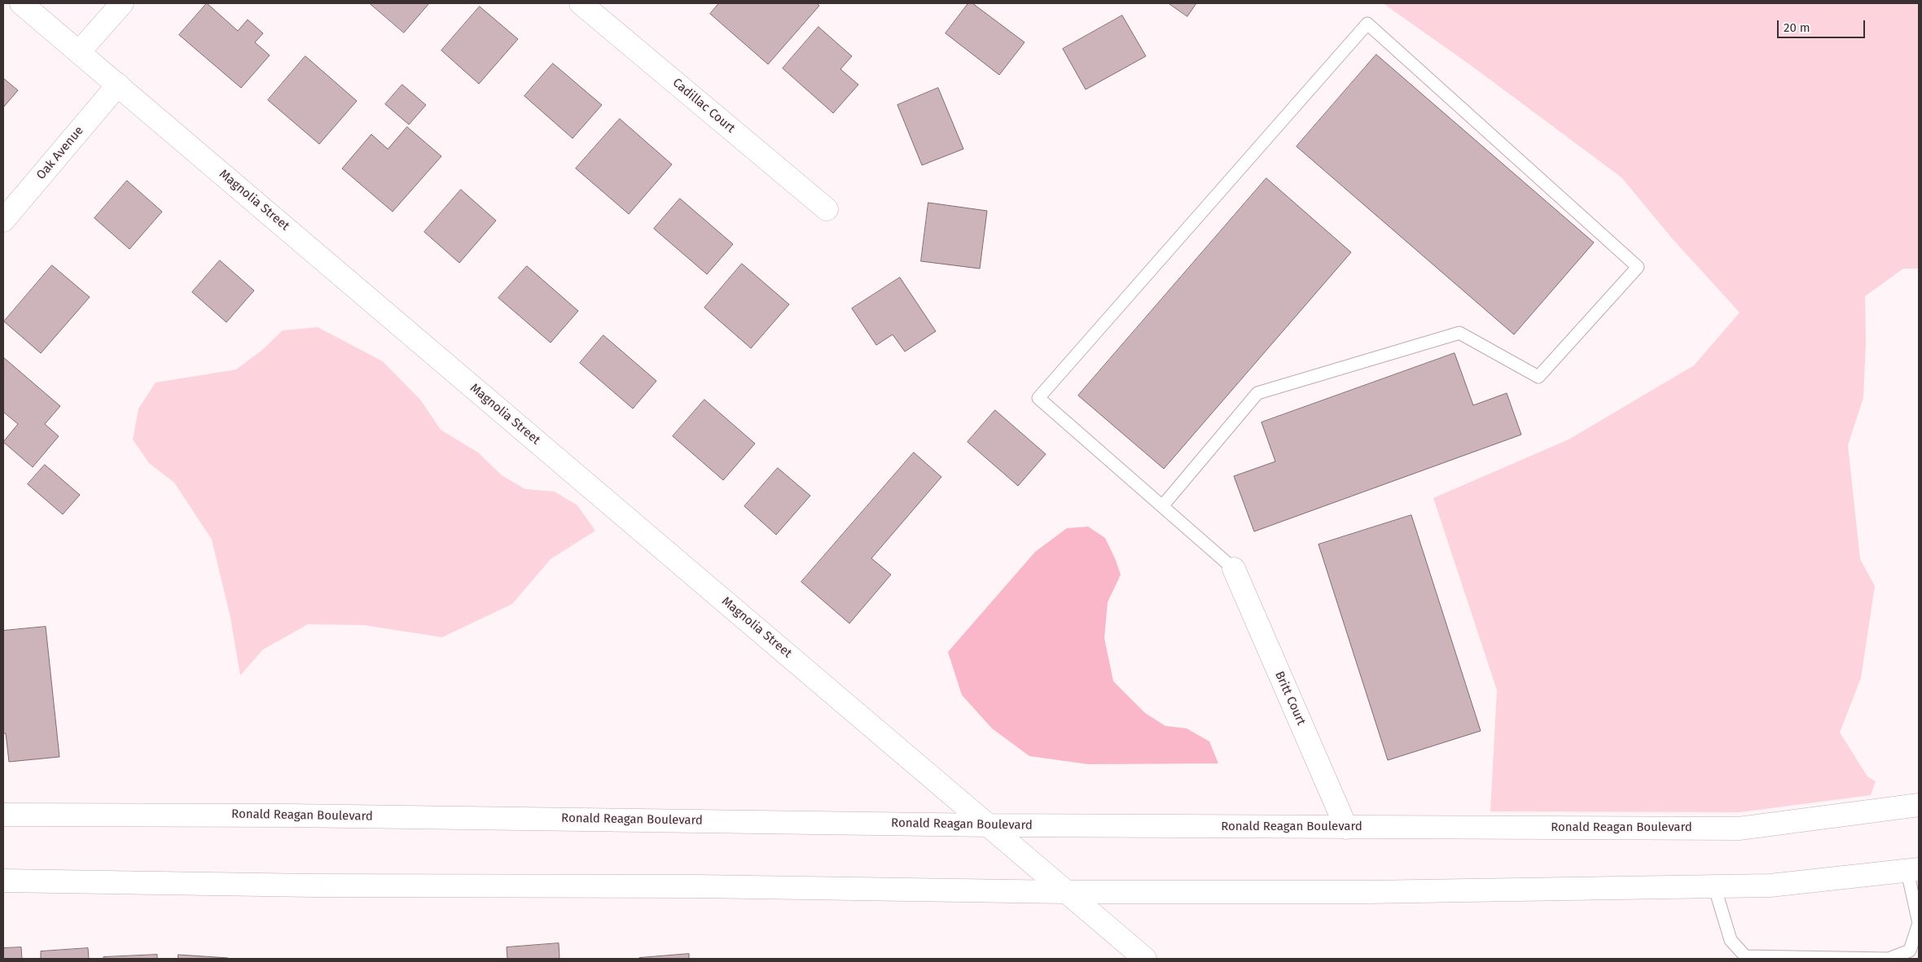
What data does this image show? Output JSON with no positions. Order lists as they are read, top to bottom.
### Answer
{
  "streets": {
    "main road": [
      "Cadillac Court",
      "Oak Avenue",
      "Magnolia Street",
      "Britt Court",
      "Ronald Reagan Boulevard"
    ]
  },
  "crossings": [
    ["Oak Avenue", "Magnolia Street"],
    ["Magnolia Street", "Ronald Reagan Boulevard"],
    ["Britt Court", "Ronald Reagan Boulevard"]
  ],
  "scale_bar": "20 m"
}
